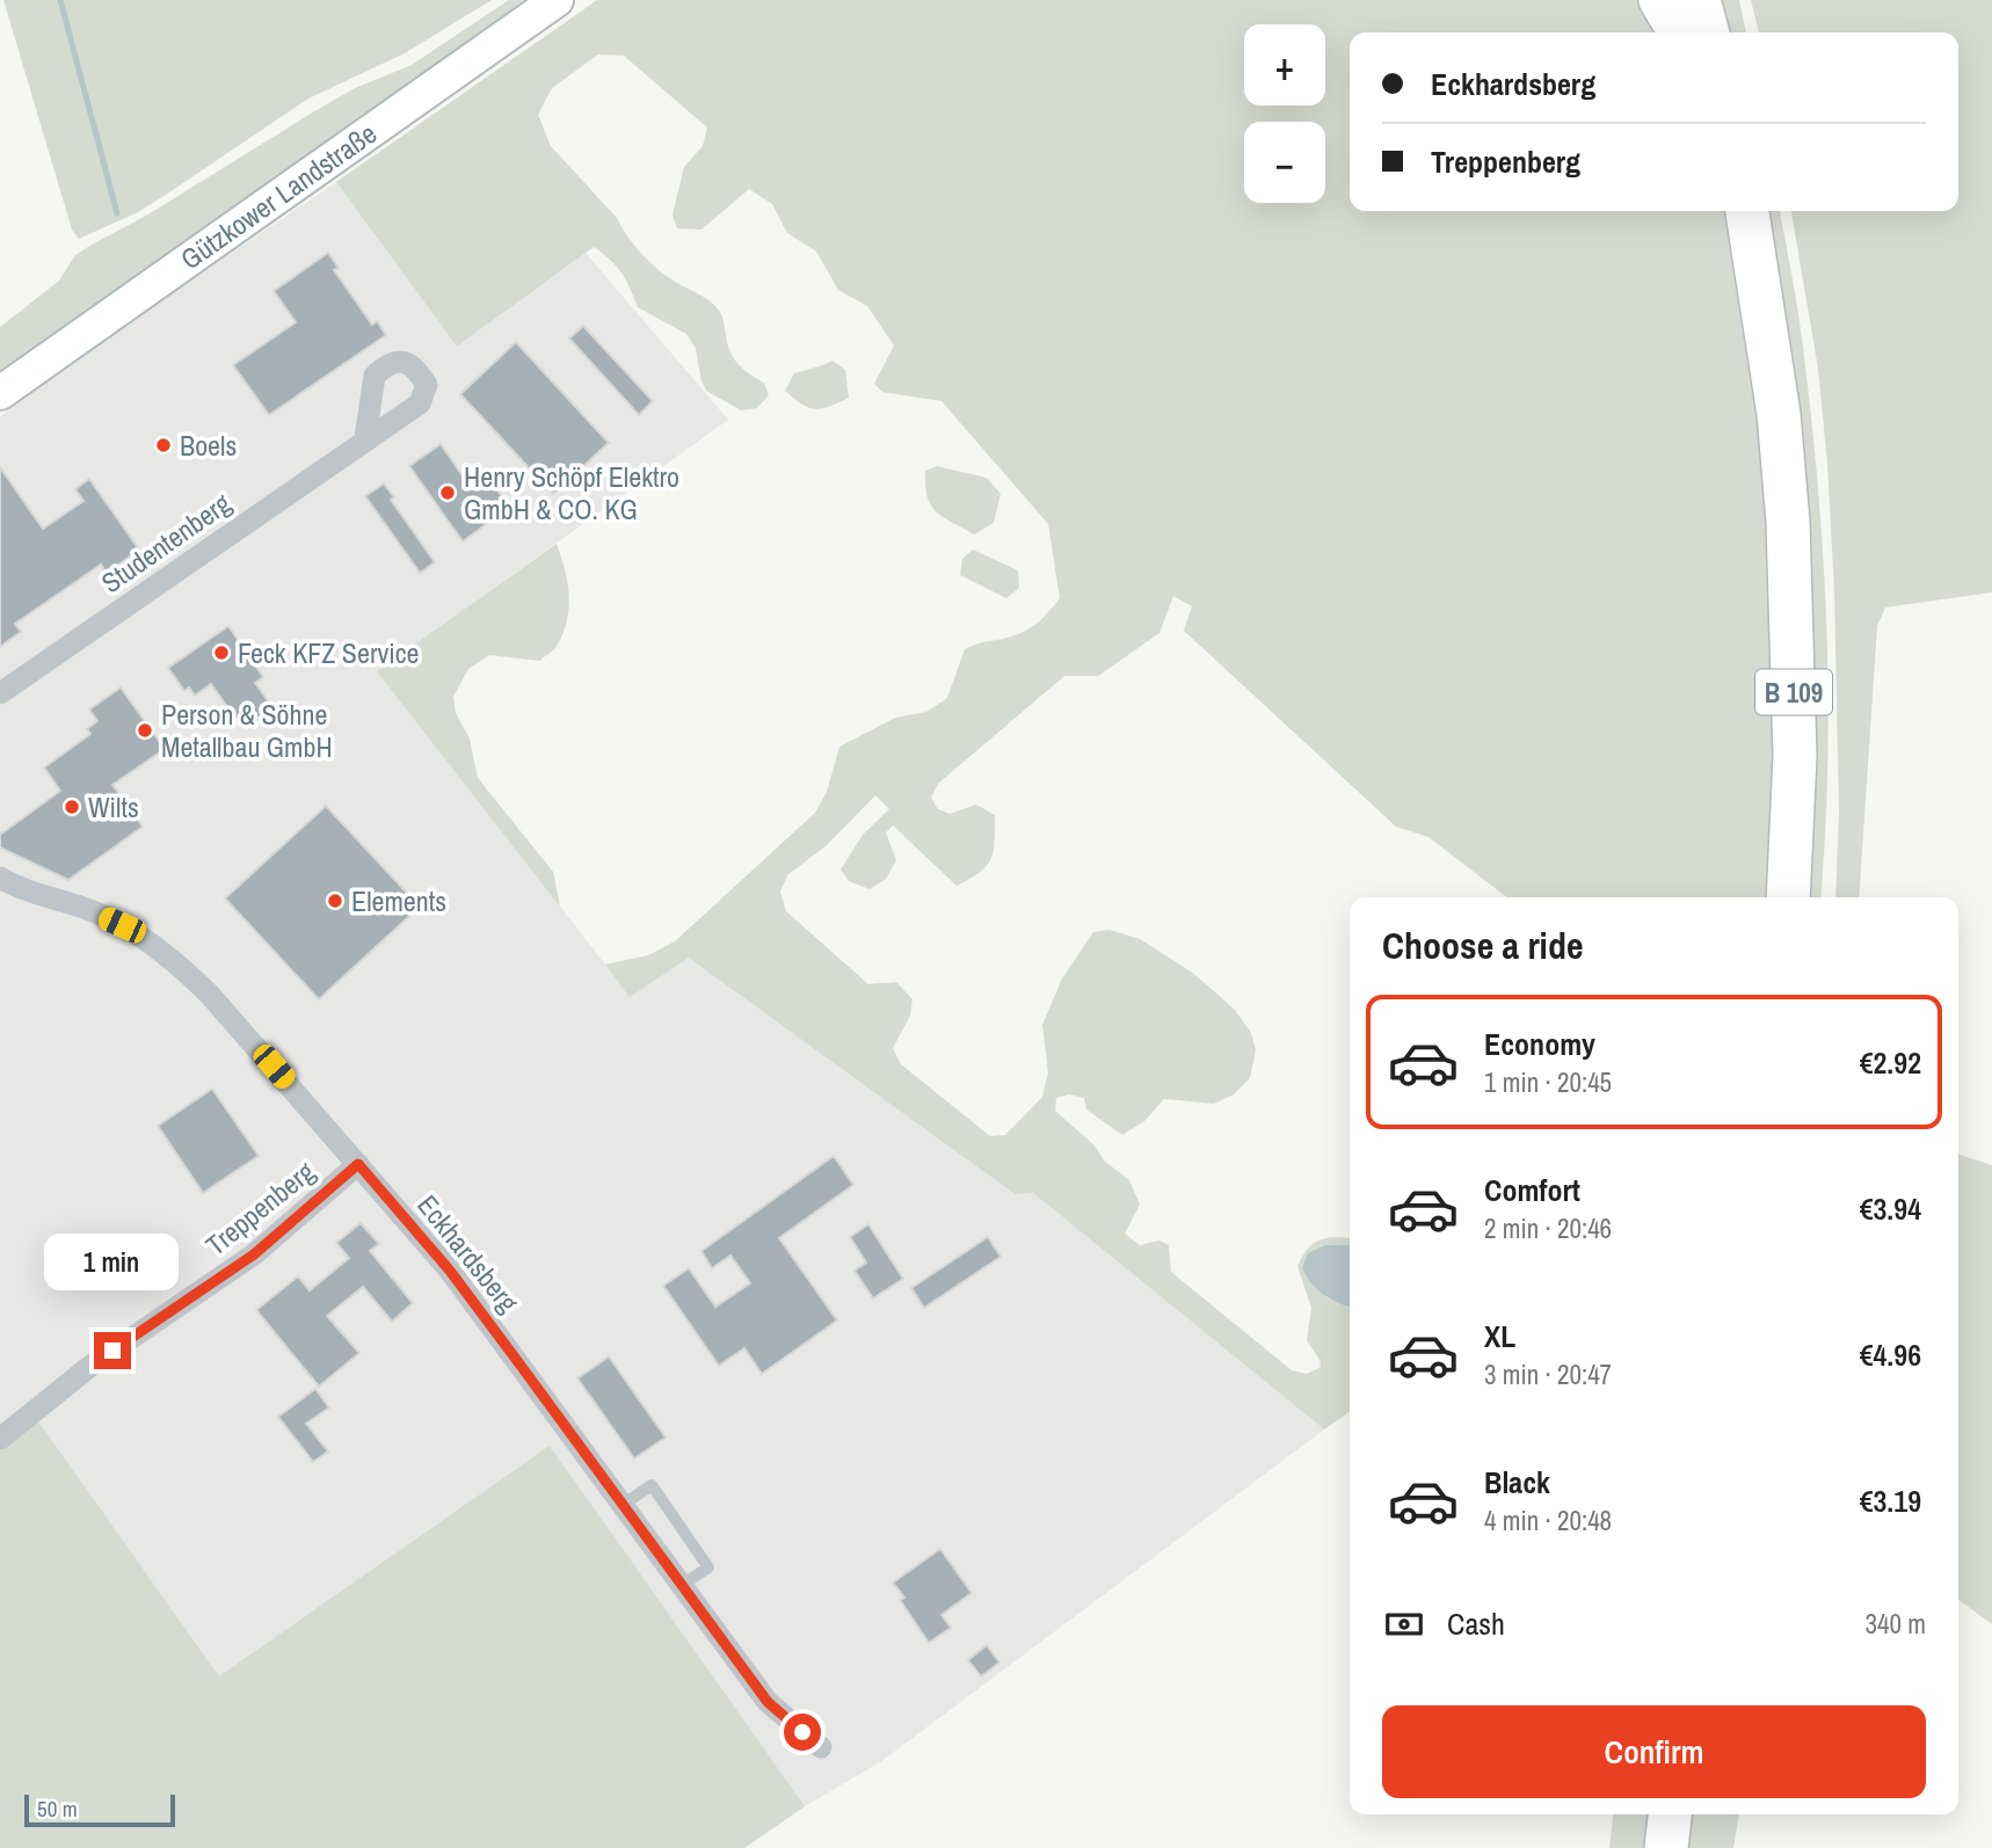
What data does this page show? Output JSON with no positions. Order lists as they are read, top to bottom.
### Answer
{
  "streets": {
    "highway": ["B 109"],
    "main road": ["Gützkower Landstraße"],
    "street": ["Studentenberg", "Treppenberg", "Eckhardsberg"]
  },
  "crossings": [
    ["Treppenberg", "Eckhardsberg"]
  ],
  "places": [
    "Boels",
    "Henry Schöpf Elektro GmbH & CO. KG",
    "Feck KFZ Service",
    "Person & Söhne Metallbau GmbH",
    "Wilts",
    "Elements"
  ],
  "scale_bar": "50 m",
  "page": {
    "map_buttons": ["+", "−"],
    "banner": ["Eckhardsberg", "Treppenberg"],
    "heading": "Choose a ride",
    "list": [
      {
        "name": "Economy",
        "note": "1 min · 20:45",
        "value": "€2.92"
      },
      {
        "name": "Comfort",
        "note": "2 min · 20:46",
        "value": "€3.94"
      },
      {
        "name": "XL",
        "note": "3 min · 20:47",
        "value": "€4.96"
      },
      {
        "name": "Black",
        "note": "4 min · 20:48",
        "value": "€3.19"
      }
    ],
    "bubble": "1 min",
    "pay": ["Cash", "340 m"],
    "buttons": "Confirm",
    "scale": "50 m"
  }
}
